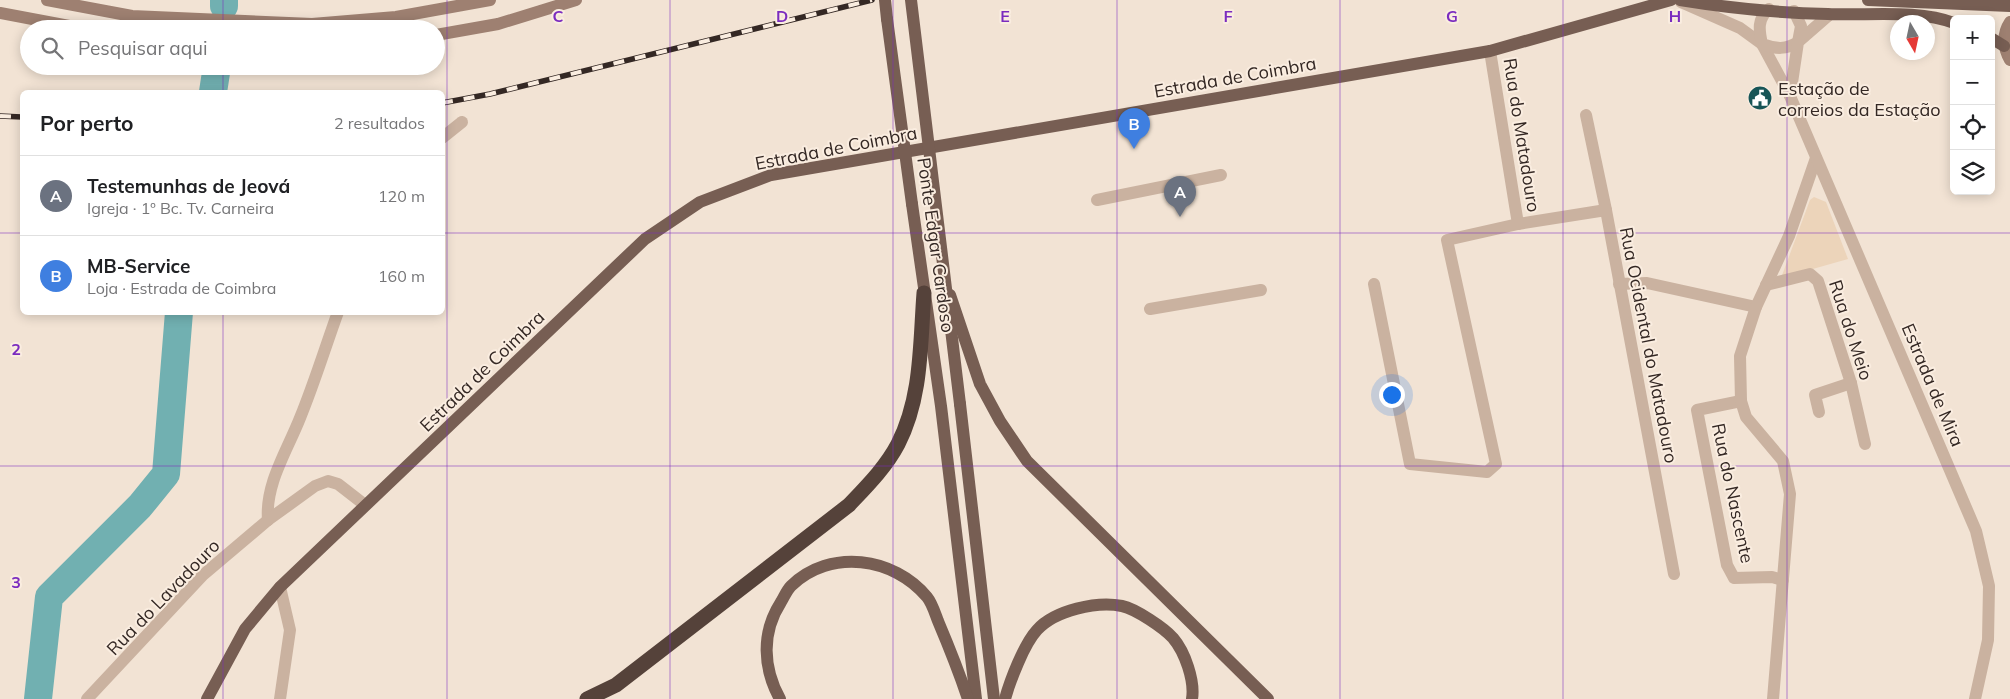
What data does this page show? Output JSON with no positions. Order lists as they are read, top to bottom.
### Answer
{
  "streets": {
    "main road": ["Estrada de Coimbra", "Ponte Edgar Cardoso"],
    "street": [
      "Rua do Matadouro",
      "Rua do Meio",
      "Rua Ocidental do Matadouro",
      "Estrada de Mira",
      "Rua do Nascente",
      "Rua do Lavadouro"
    ]
  },
  "crossings": [
    ["Estrada de Coimbra", "Rua do Matadouro"],
    ["Estrada de Coimbra", "Rua do Lavadouro"],
    ["Rua do Matadouro", "Rua Ocidental do Matadouro"]
  ],
  "places": {
    "public building": ["Estação de correios da Estação"]
  },
  "north": "bottom",
  "page": {
    "map_buttons": ["+", "−"],
    "search": "Pesquisar aqui",
    "heading": ["Por perto", "2 resultados"],
    "pins": ["B", "A"],
    "list": [
      {
        "mark": "A",
        "name": "Testemunhas de Jeová",
        "note": "Igreja · 1º Bc. Tv. Carneira",
        "value": "120 m"
      },
      {
        "mark": "B",
        "name": "MB-Service",
        "note": "Loja · Estrada de Coimbra",
        "value": "160 m"
      }
    ]
  },
  "grid": {
    "columns": [
      "C",
      "D",
      "E",
      "F",
      "G",
      "H"
    ],
    "rows": ["2", "3"]
  }
}
